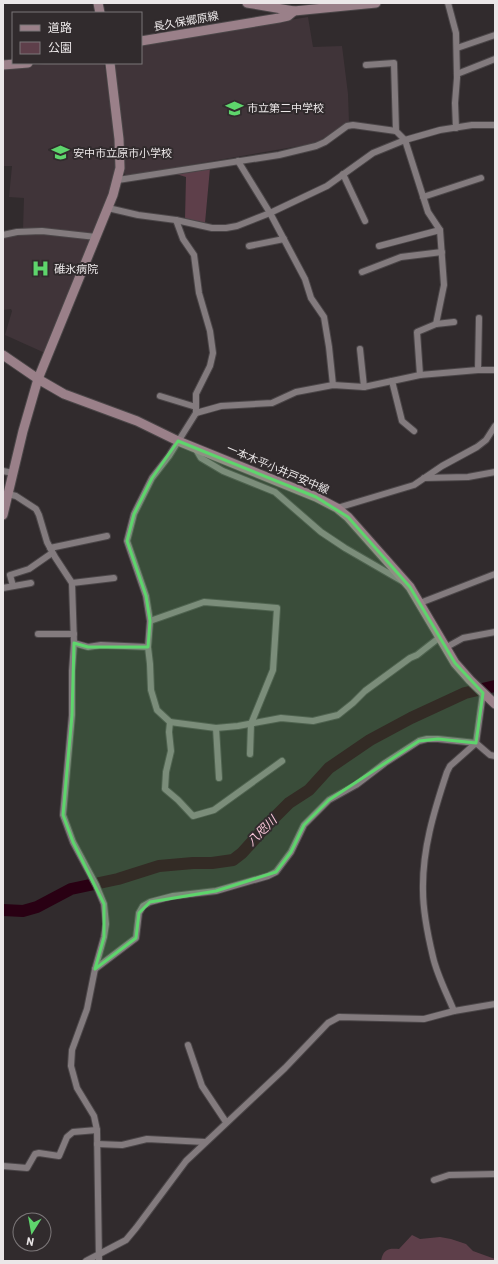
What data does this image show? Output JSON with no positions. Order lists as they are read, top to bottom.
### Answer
{
  "streets": {
    "main road": ["長久保郷原線", "一本木平小井戸安中線"]
  },
  "water": ["八咫川"],
  "places": {
    "school or university": ["市立第二中学校", "安中市立原市小学校"],
    "hospital": ["碓氷病院"]
  },
  "legend": ["道路", "公園"],
  "north": "bottom"
}
